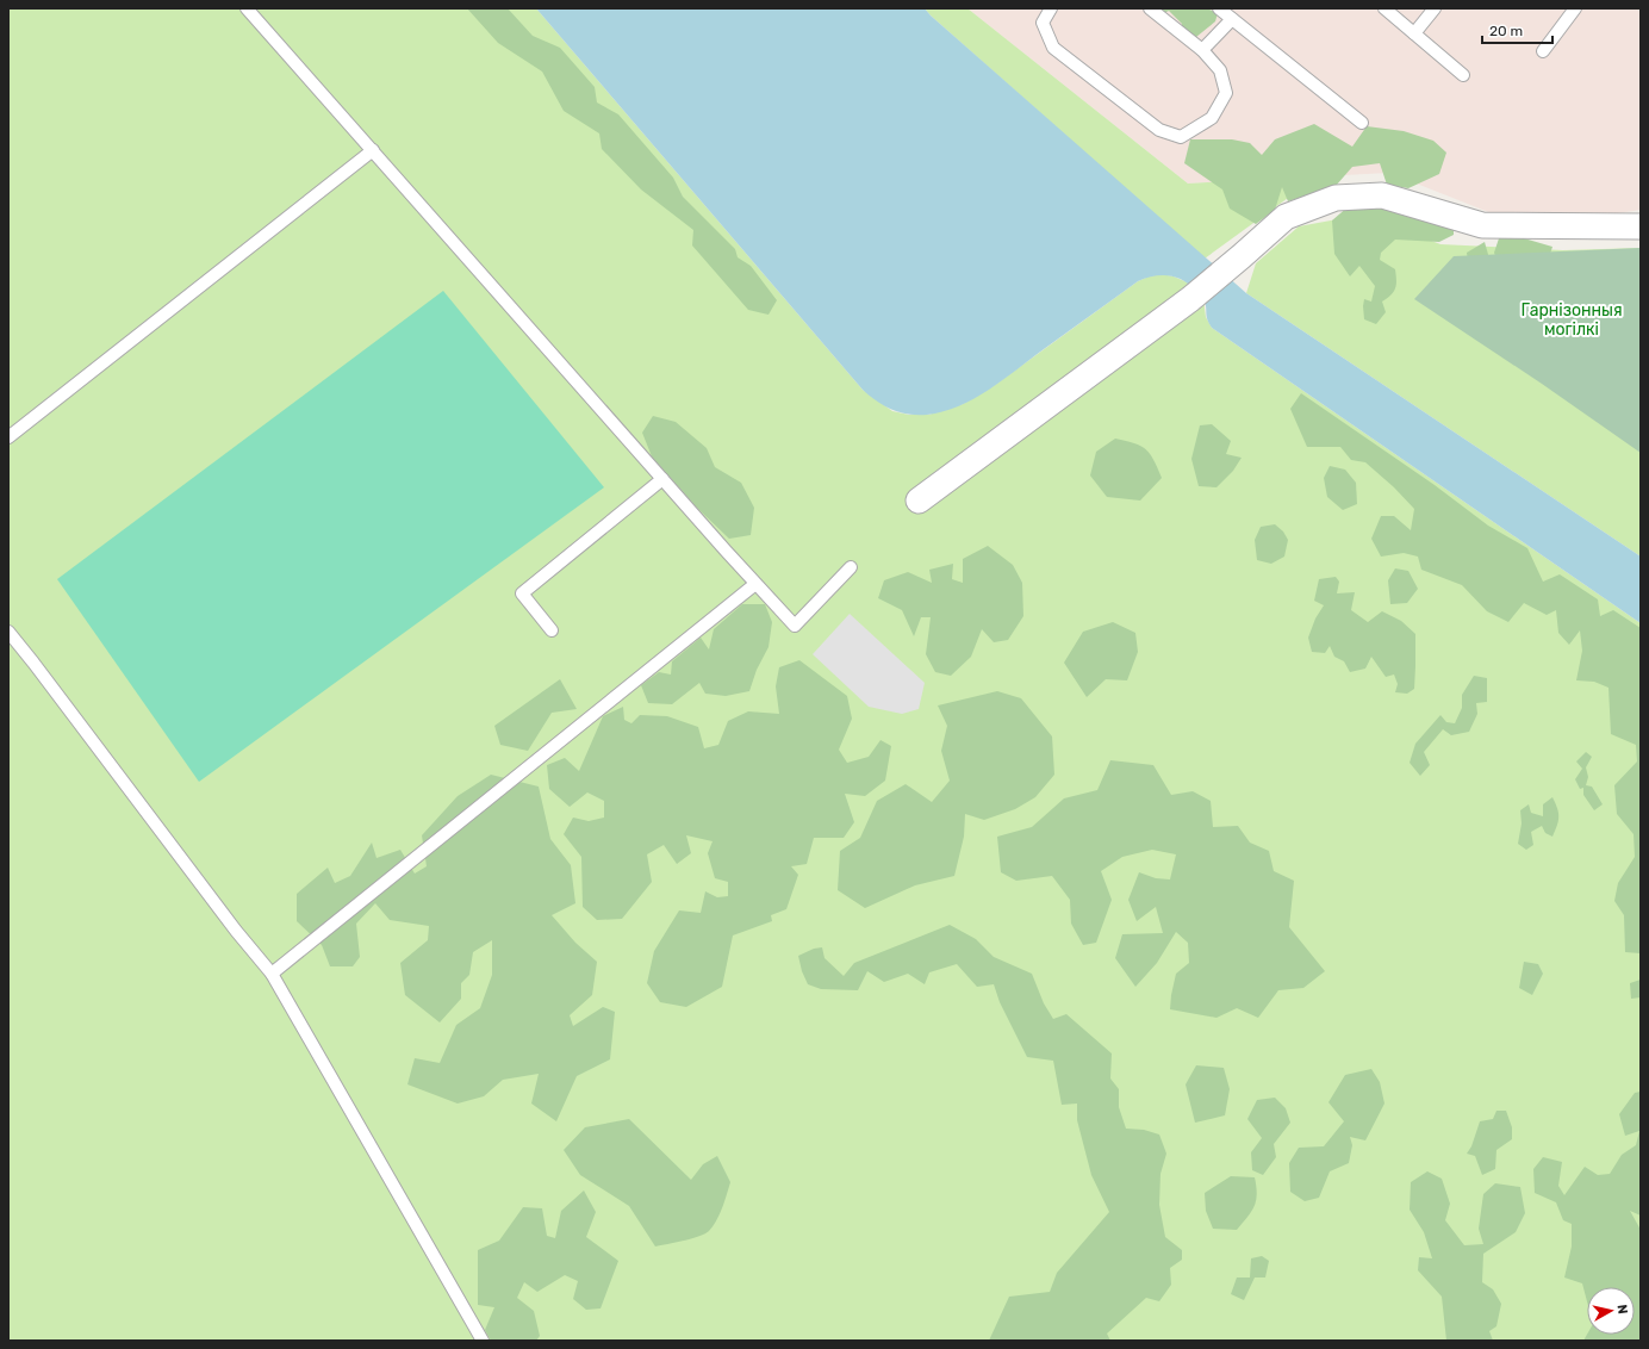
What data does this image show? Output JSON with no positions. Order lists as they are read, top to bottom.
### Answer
{
  "parks": ["Гарнізонныя могілкі"],
  "scale_bar": "20 m",
  "north": "right"
}
